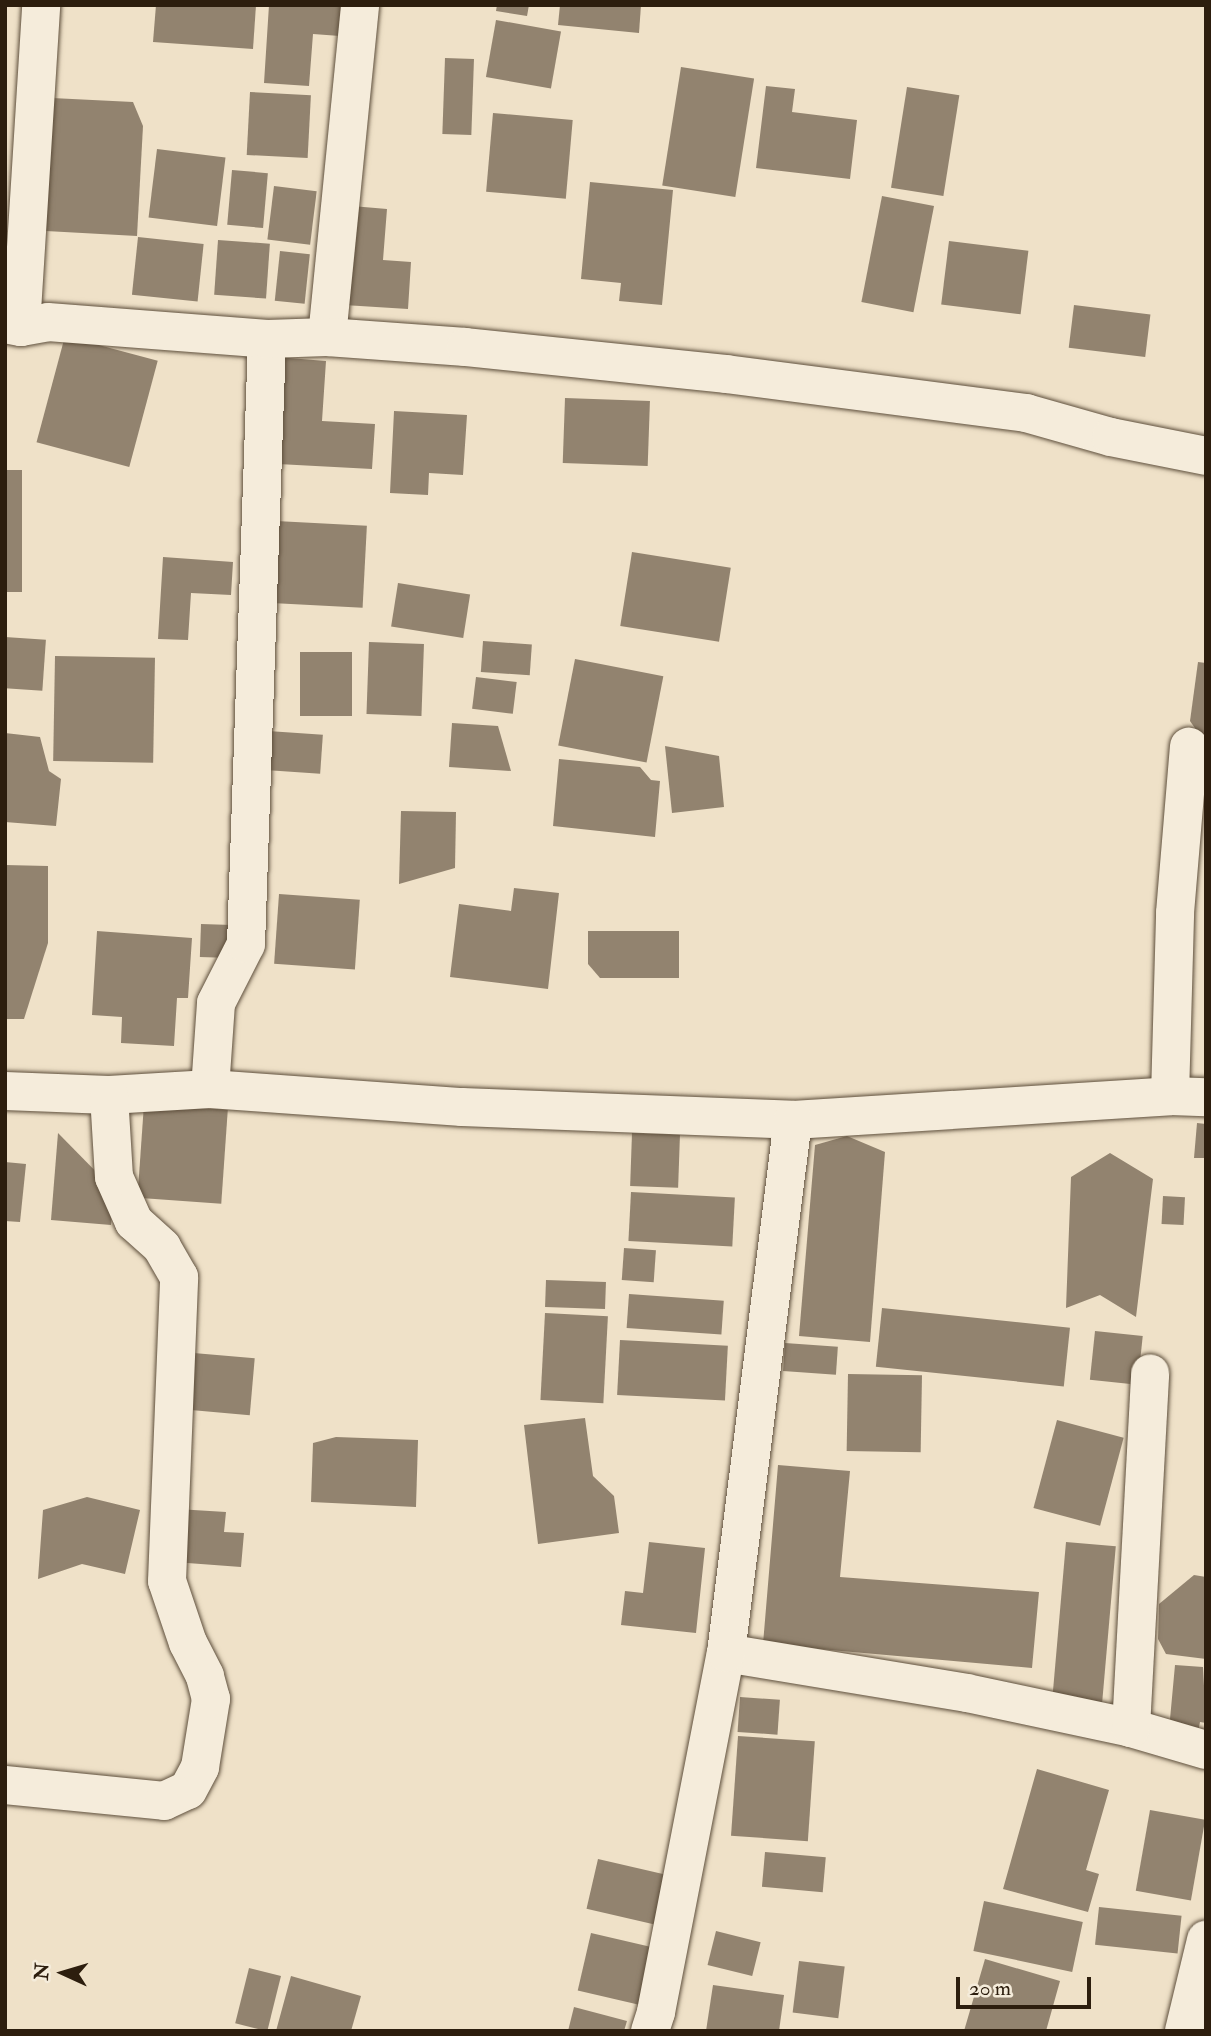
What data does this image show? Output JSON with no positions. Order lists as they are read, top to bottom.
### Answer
{
  "scale_bar": "20 m",
  "north": "left"
}
